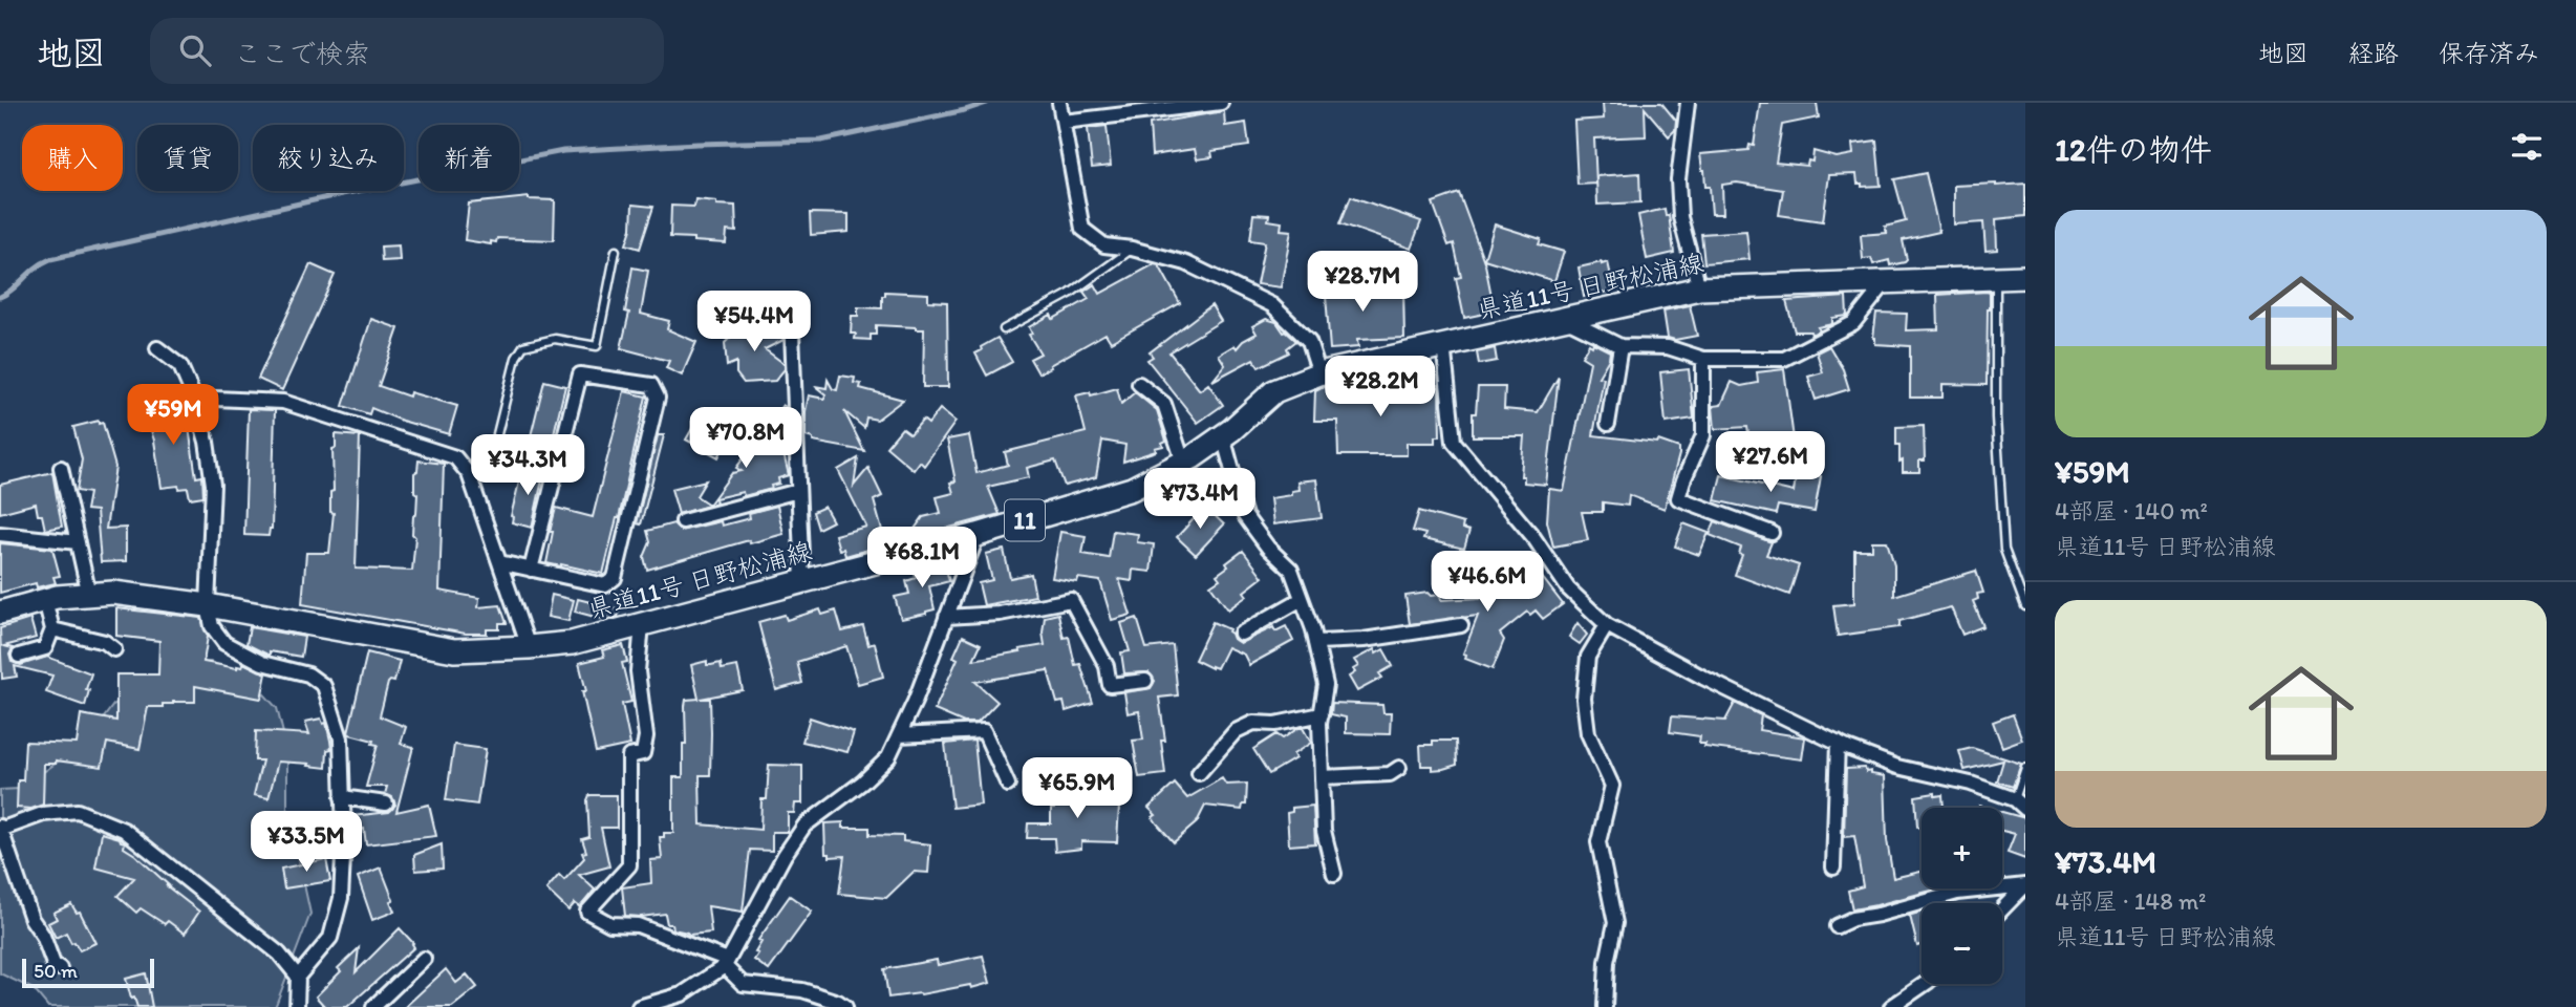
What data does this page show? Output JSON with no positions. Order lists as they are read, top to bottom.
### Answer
{
  "streets": {
    "main road": ["県道11号 日野松浦線", "11"]
  },
  "scale_bar": "50 m",
  "page": {
    "header": "地図",
    "search": "ここで検索",
    "nav": ["地図", "経路", "保存済み"],
    "heading": "12件の物件",
    "chip": [
      "購入",
      "賃貸",
      "絞り込み",
      "新着"
    ],
    "list": [
      {
        "name": "¥59M",
        "note": "4部屋 · 140 m² · 県道11号 日野松浦線"
      },
      {
        "name": "¥73.4M",
        "note": "4部屋 · 148 m² · 県道11号 日野松浦線"
      }
    ],
    "price": [
      "¥28.7M",
      "¥54.4M",
      "¥28.2M",
      "¥59M",
      "¥70.8M",
      "¥27.6M",
      "¥34.3M",
      "¥73.4M",
      "¥68.1M",
      "¥46.6M",
      "¥65.9M",
      "¥33.5M"
    ],
    "map_buttons": ["+", "−"],
    "scale": "50 m"
  }
}
